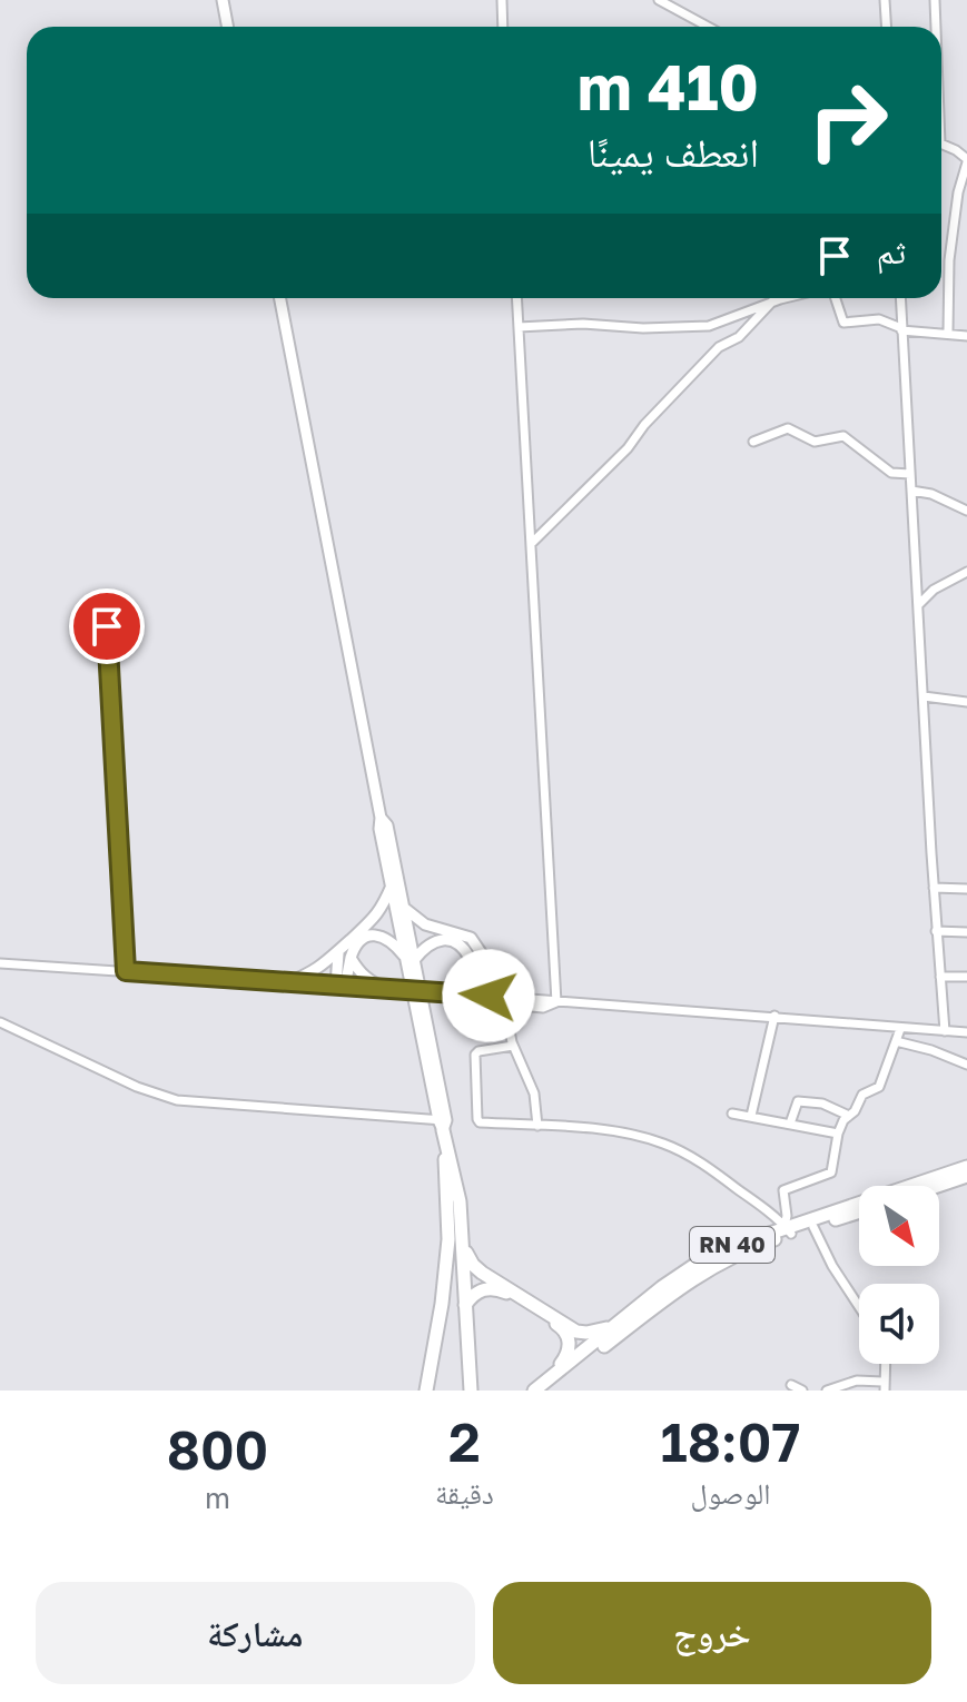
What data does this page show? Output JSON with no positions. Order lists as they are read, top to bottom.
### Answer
{
  "streets": {
    "highway": ["RN 40"]
  },
  "north": "bottom right",
  "page": {
    "turn": ["410 m", "انعطف يمينًا"],
    "then": "ثم",
    "eta": [
      "18:07",
      "الوصول",
      "2",
      "دقيقة",
      "800",
      "m"
    ],
    "buttons": ["خروج", "مشاركة"]
  }
}
